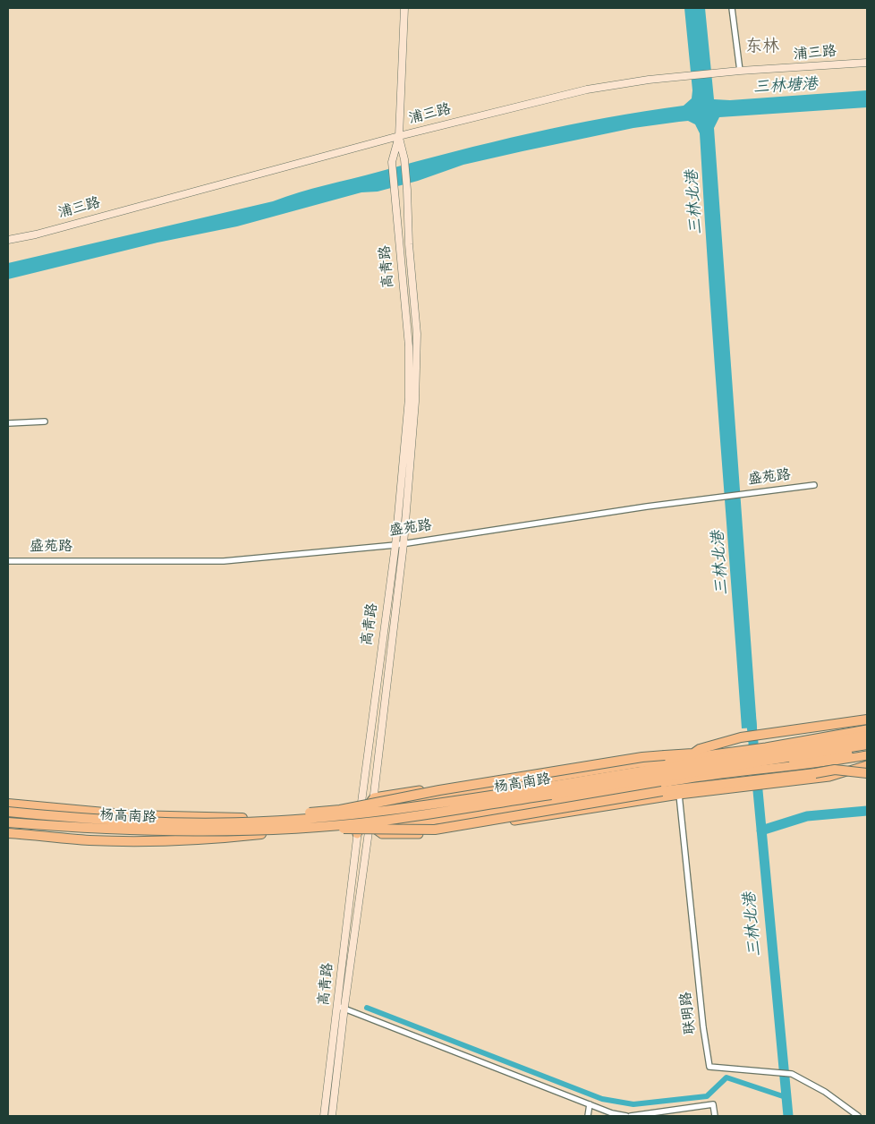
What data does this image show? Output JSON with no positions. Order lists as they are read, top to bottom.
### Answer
{
  "streets": {
    "highway": ["杨高南路"],
    "main road": ["浦三路", "高青路"],
    "street": ["盛苑路", "联明路"]
  },
  "crossings": [
    ["浦三路", "高青路"],
    ["高青路", "盛苑路"],
    ["高青路", "杨高南路"],
    ["杨高南路", "联明路"]
  ],
  "districts": ["东林"],
  "water": ["三林塘港", "三林北港"]
}
